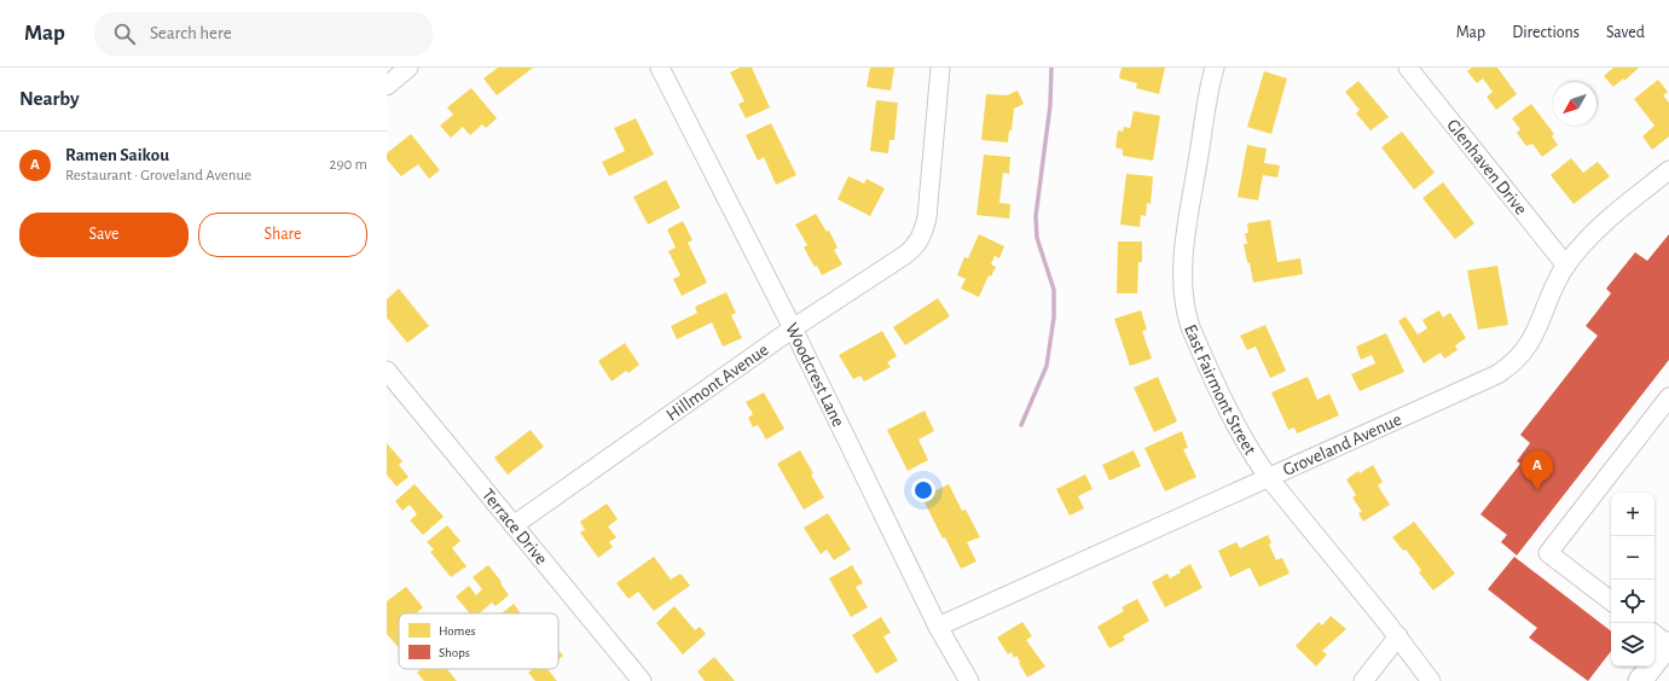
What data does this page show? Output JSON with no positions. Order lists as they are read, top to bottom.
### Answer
{
  "streets": {
    "street": [
      "Glenhaven Drive",
      "Woodcrest Lane",
      "Hillmont Avenue",
      "East Fairmont Street",
      "Groveland Avenue",
      "Terrace Drive"
    ]
  },
  "crossings": [
    ["Glenhaven Drive", "Groveland Avenue"],
    ["Woodcrest Lane", "Hillmont Avenue"],
    ["Woodcrest Lane", "Groveland Avenue"],
    ["Hillmont Avenue", "Terrace Drive"],
    ["East Fairmont Street", "Groveland Avenue"]
  ],
  "legend": ["Homes", "Shops"],
  "north": "bottom left",
  "page": {
    "header": "Map",
    "search": "Search here",
    "nav": ["Map", "Directions", "Saved"],
    "heading": "Nearby",
    "list": [
      {
        "mark": "A",
        "name": "Ramen Saikou",
        "note": "Restaurant · Groveland Avenue",
        "value": "290 m"
      }
    ],
    "buttons": ["Save", "Share"],
    "pins": "A",
    "map_buttons": ["+", "−"]
  }
}
